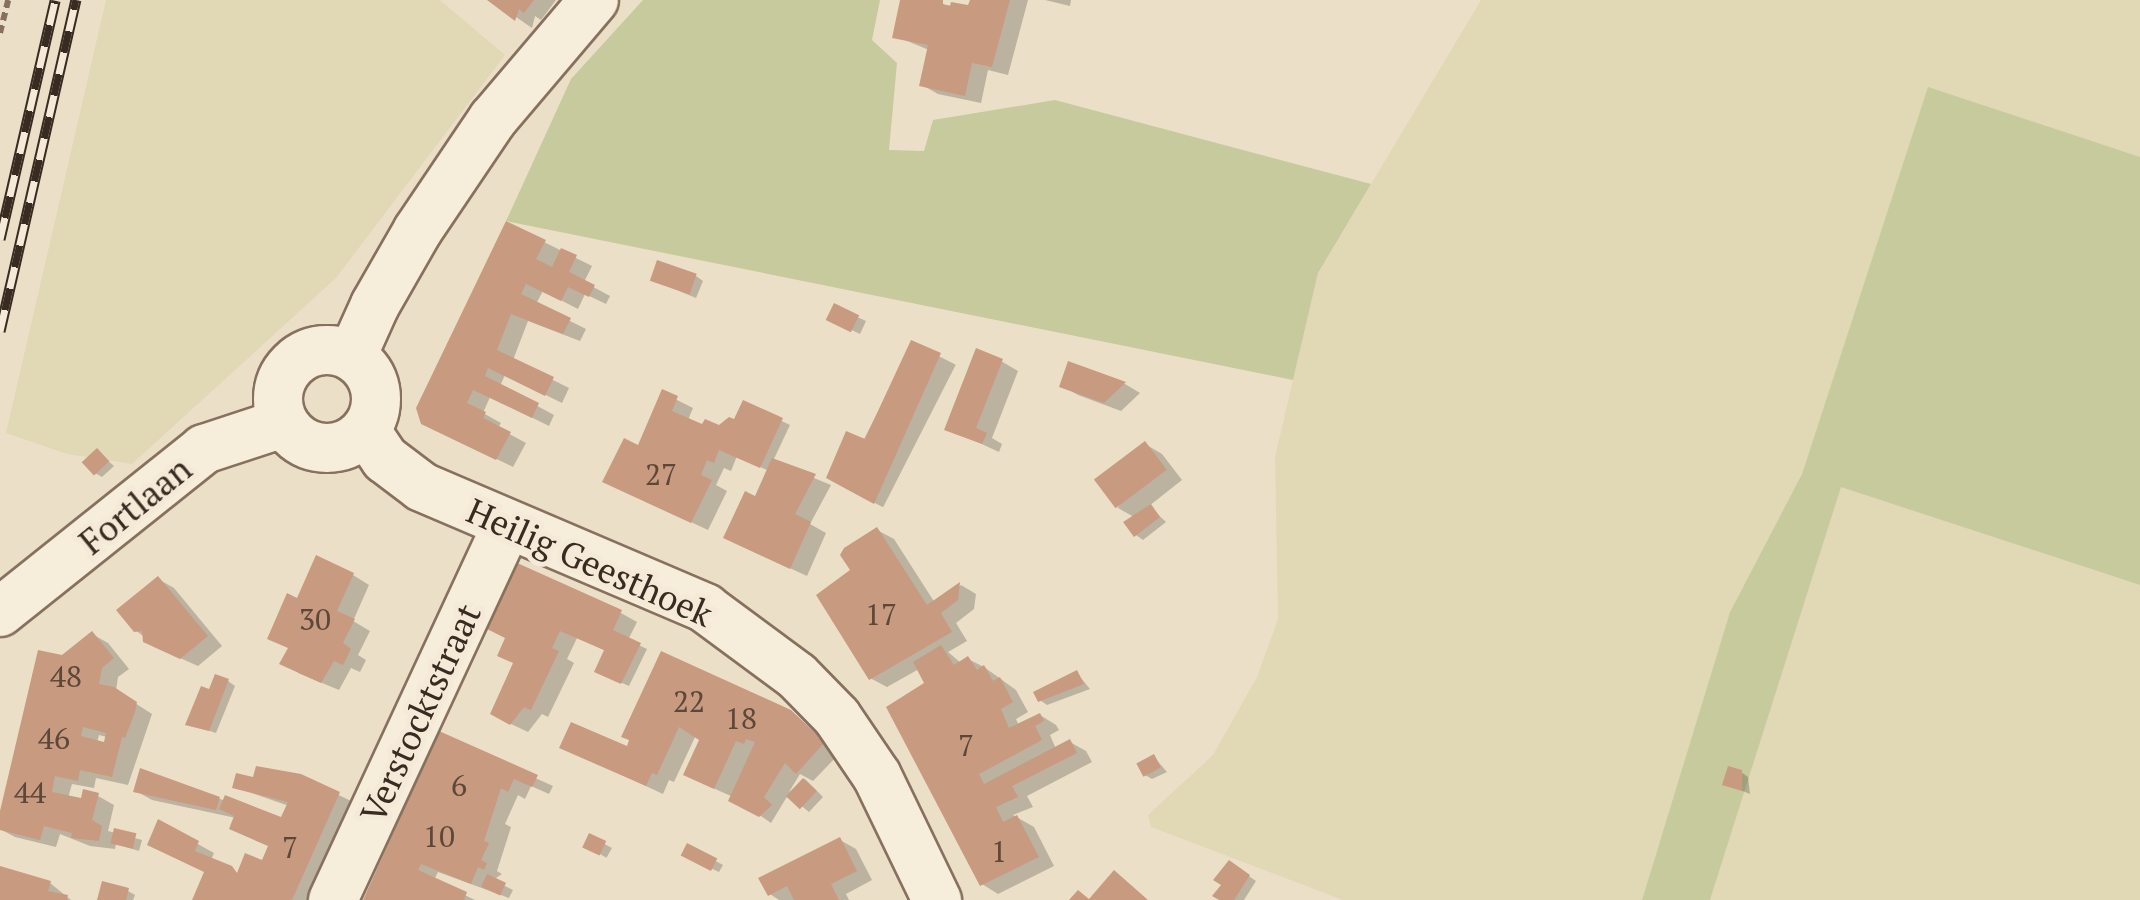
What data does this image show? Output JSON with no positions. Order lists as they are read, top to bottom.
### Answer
{
  "streets": {
    "street": ["Fortlaan", "Heilig Geesthoek", "Verstocktstraat"]
  },
  "crossings": [
    ["Fortlaan", "Heilig Geesthoek"],
    ["Heilig Geesthoek", "Verstocktstraat"]
  ],
  "house_numbers": [
    "27",
    "17",
    "30",
    "48",
    "22",
    "18",
    "46",
    "7",
    "6",
    "44",
    "10",
    "7",
    "1"
  ]
}
